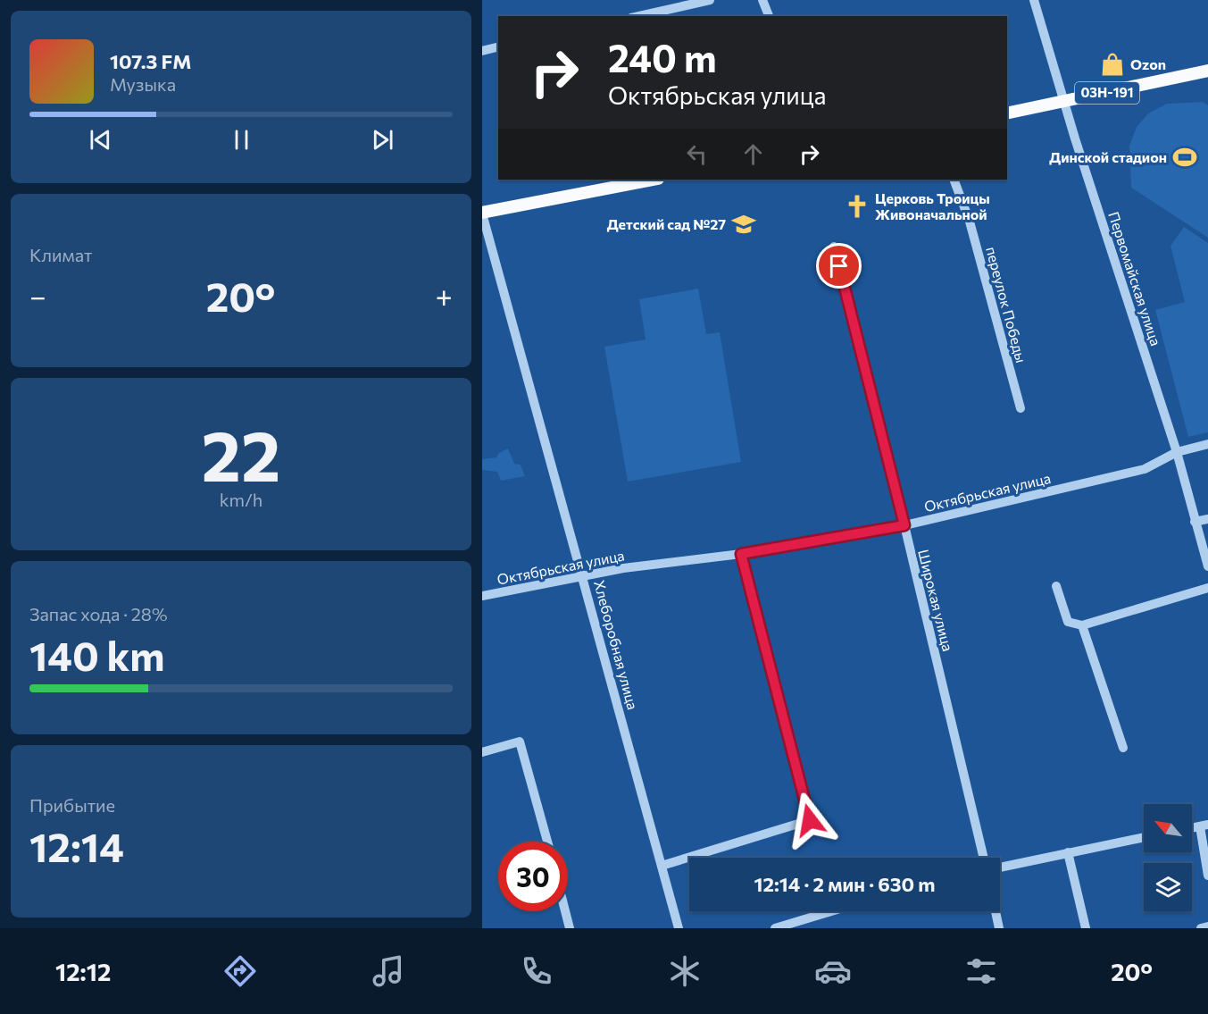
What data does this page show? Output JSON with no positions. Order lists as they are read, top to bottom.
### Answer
{
  "streets": {
    "main road": ["03Н-191"],
    "street": [
      "Первомайская улица",
      "переулок Победы",
      "Октябрьская улица",
      "Широкая улица",
      "Хлеборобная улица"
    ]
  },
  "crossings": [
    ["03Н-191", "Первомайская улица"],
    ["Первомайская улица", "Октябрьская улица"],
    ["Октябрьская улица", "Широкая улица"],
    ["Октябрьская улица", "Хлеборобная улица"]
  ],
  "places": {
    "shop": ["Ozon"],
    "sports": ["Динской стадион"],
    "church": ["Церковь Троицы Живоначальной"],
    "school or university": ["Детский сад №27"]
  },
  "north": "top left",
  "page": {
    "turn": ["240 m", "Октябрьская улица"],
    "song": ["107.3 FM", "Музыка"],
    "tile": [
      "Климат",
      ["22", "km/h"],
      ["Запас хода · 28%", "140 km"],
      ["Прибытие", "12:14"]
    ],
    "heat": ["−", "20°", "+"],
    "limit": "30",
    "trip": "12:14 · 2 мин · 630 m",
    "tabs": ["12:12", "20°"]
  }
}
